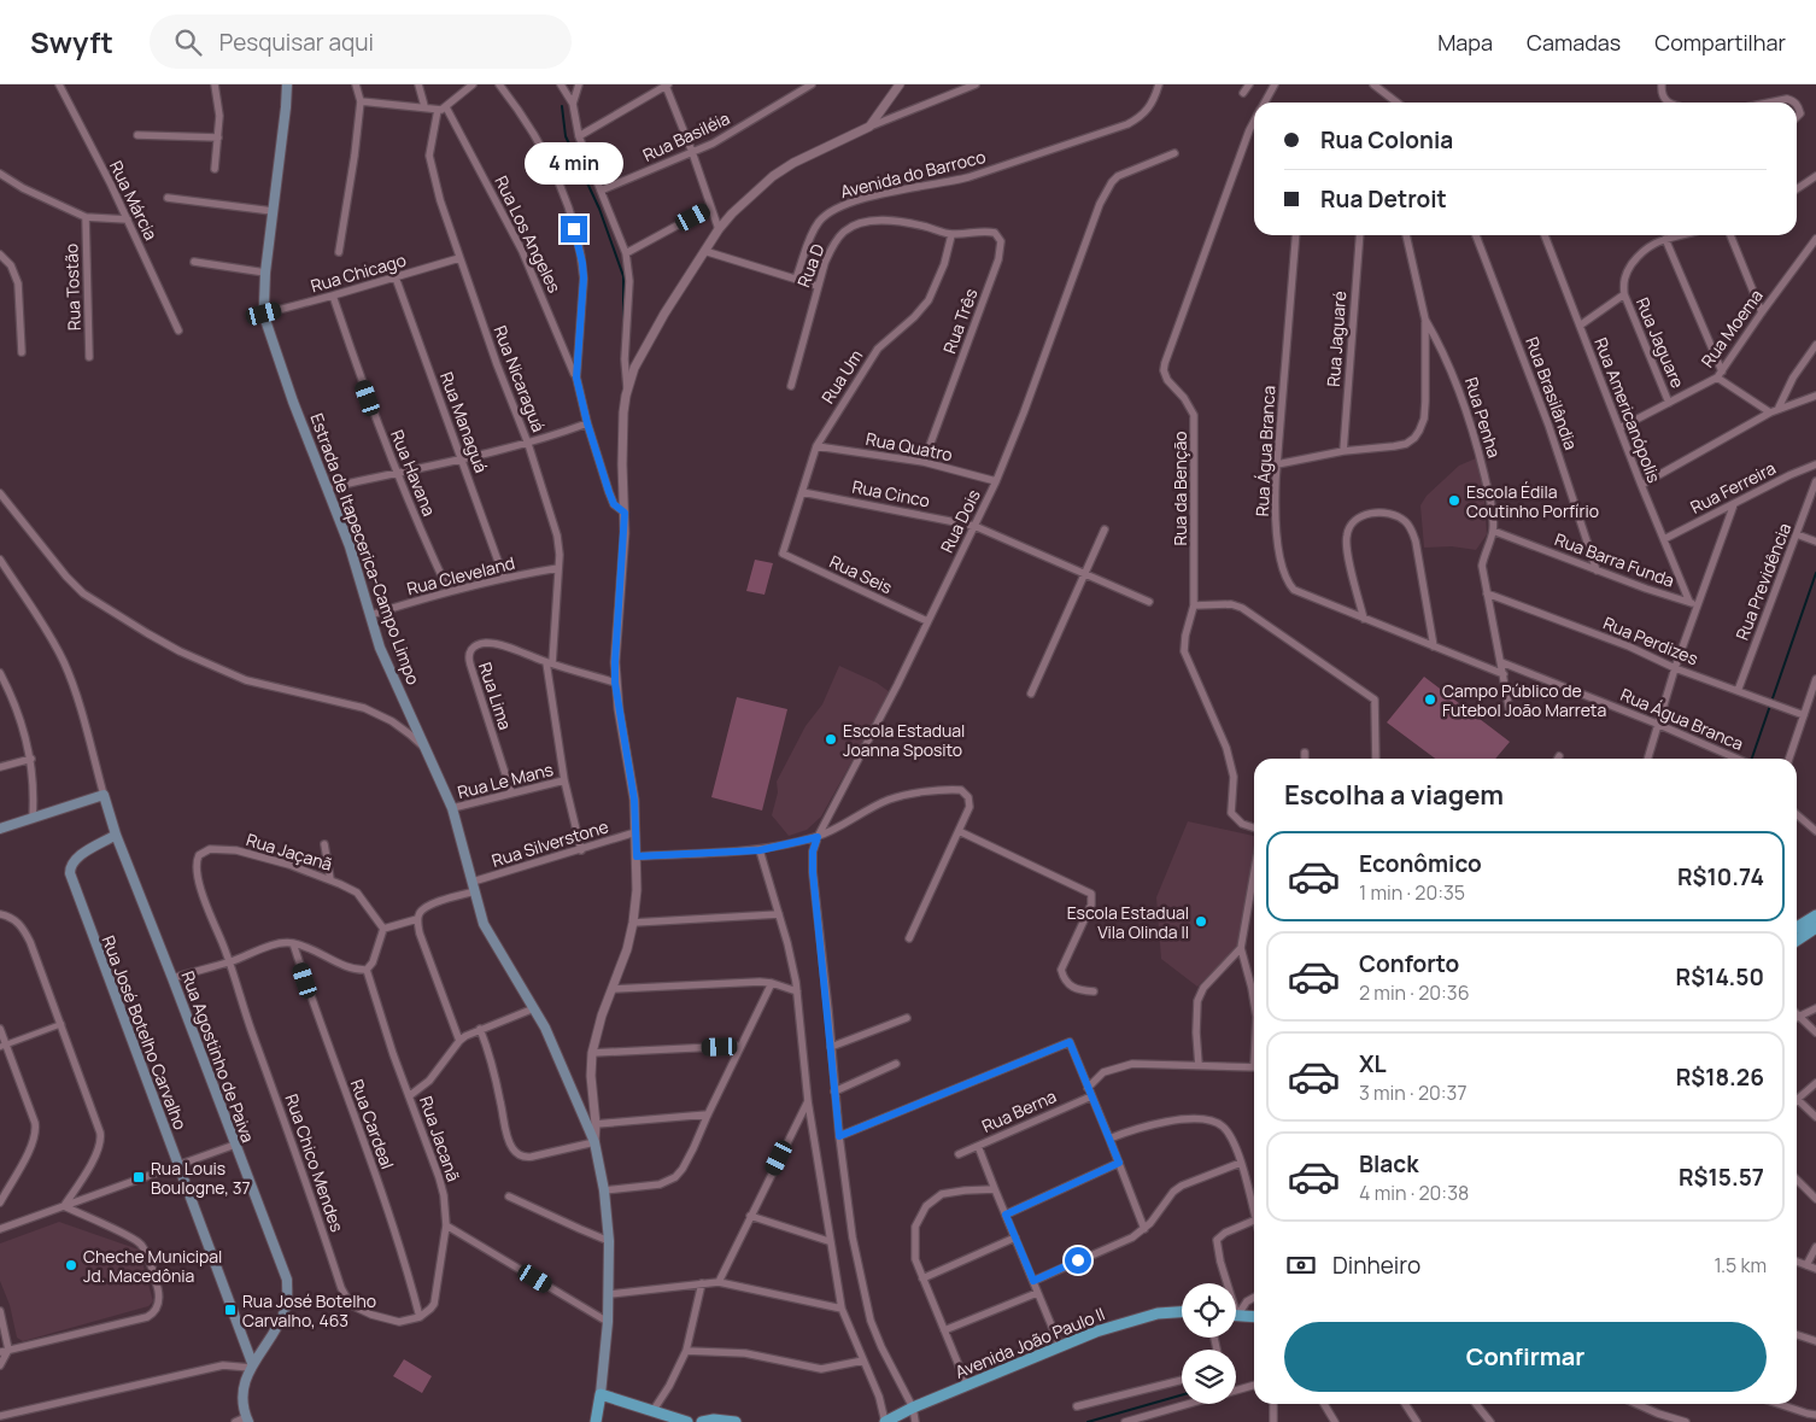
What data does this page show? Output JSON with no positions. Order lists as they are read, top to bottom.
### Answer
{
  "streets": {
    "main road": [
      "Estrada de Itapecerica-Campo Limpo",
      "Rua José Botelho Carvalho",
      "Rua Agostinho de Paiva",
      "Avenida João Paulo II"
    ],
    "street": [
      "Rua Basiléia",
      "Avenida do Barroco",
      "Rua Márcia",
      "Rua Los Angeles",
      "Rua D",
      "Rua Chicago",
      "Rua Tostão",
      "Rua Três",
      "Rua Moema",
      "Rua Jaguaré",
      "Rua Jaguare",
      "Rua Um",
      "Rua Nicaraguá",
      "Rua Brasilândia",
      "Rua Americanópolis",
      "Rua Penha",
      "Rua Managuá",
      "Rua Quatro",
      "Rua Água Branca",
      "Rua Havana",
      "Rua Ferreira",
      "Rua da Benção",
      "Rua Cinco",
      "Rua Dois",
      "Rua Barra Funda",
      "Rua Seis",
      "Rua Cleveland",
      "Rua Previdência",
      "Rua Perdizes",
      "Rua Lima",
      "Rua Le Mans",
      "Rua Silverstone",
      "Rua Jaçanã",
      "Rua Berna",
      "Rua Cardeal",
      "Rua Jacanã",
      "Rua Chico Mendes"
    ]
  },
  "crossings": [
    ["Rua D", "Rua Três"],
    ["Rua D", "Rua Um"],
    ["Rua Chicago", "Rua Nicaraguá"],
    ["Rua Chicago", "Rua Managuá"],
    ["Rua Chicago", "Rua Havana"],
    ["Rua Chicago", "Estrada de Itapecerica-Campo Limpo"],
    ["Rua Três", "Rua Um"],
    ["Rua Três", "Rua Quatro"],
    ["Rua Moema", "Rua Jaguare"],
    ["Rua Moema", "Rua Americanópolis"],
    ["Rua Um", "Rua Quatro"],
    ["Rua Um", "Rua Cinco"],
    ["Rua Um", "Rua Seis"],
    ["Rua Nicaraguá", "Rua Cleveland"],
    ["Rua Nicaraguá", "Rua Lima"],
    ["Rua Nicaraguá", "Rua Le Mans"],
    ["Rua Nicaraguá", "Rua Silverstone"],
    ["Rua Brasilândia", "Rua Barra Funda"],
    ["Rua Americanópolis", "Rua Ferreira"],
    ["Rua Americanópolis", "Rua Barra Funda"],
    ["Rua Penha", "Rua Barra Funda"],
    ["Rua Managuá", "Rua Cleveland"],
    ["Rua Quatro", "Rua Dois"],
    ["Rua Havana", "Rua Cleveland"],
    ["Rua Cinco", "Rua Dois"],
    ["Rua Dois", "Rua Seis"],
    ["Rua Dois", "Avenida João Paulo II"],
    ["Estrada de Itapecerica-Campo Limpo", "Rua Cleveland"],
    ["Estrada de Itapecerica-Campo Limpo", "Rua Le Mans"],
    ["Estrada de Itapecerica-Campo Limpo", "Rua Silverstone"],
    ["Rua Previdência", "Rua Perdizes"],
    ["Rua Lima", "Rua Le Mans"],
    ["Rua Jaçanã", "Rua Chico Mendes"],
    ["Rua José Botelho Carvalho", "Rua Agostinho de Paiva"],
    ["Rua Cardeal", "Rua Jacanã"],
    ["Rua Cardeal", "Rua Chico Mendes"],
    ["Rua Jacanã", "Rua Chico Mendes"]
  ],
  "places": {
    "other": [
      "Escola Édila Coutinho Porfírio",
      "Campo Público de Futebol João Marreta",
      "Escola Estadual Joanna Sposito",
      "Escola Estadual Vila Olinda II",
      "Cheche Municipal Jd. Macedônia"
    ],
    "transit": ["Rua Louis Boulogne, 37", "Rua José Botelho Carvalho, 463"]
  },
  "page": {
    "header": "Swyft",
    "search": "Pesquisar aqui",
    "nav": ["Mapa", "Camadas", "Compartilhar"],
    "banner": ["Rua Colonia", "Rua Detroit"],
    "bubble": "4 min",
    "heading": "Escolha a viagem",
    "list": [
      {
        "name": "Econômico",
        "note": "1 min · 20:35",
        "value": "R$10.74"
      },
      {
        "name": "Conforto",
        "note": "2 min · 20:36",
        "value": "R$14.50"
      },
      {
        "name": "XL",
        "note": "3 min · 20:37",
        "value": "R$18.26"
      },
      {
        "name": "Black",
        "note": "4 min · 20:38",
        "value": "R$15.57"
      }
    ],
    "pay": ["Dinheiro", "1.5 km"],
    "buttons": "Confirmar"
  }
}
